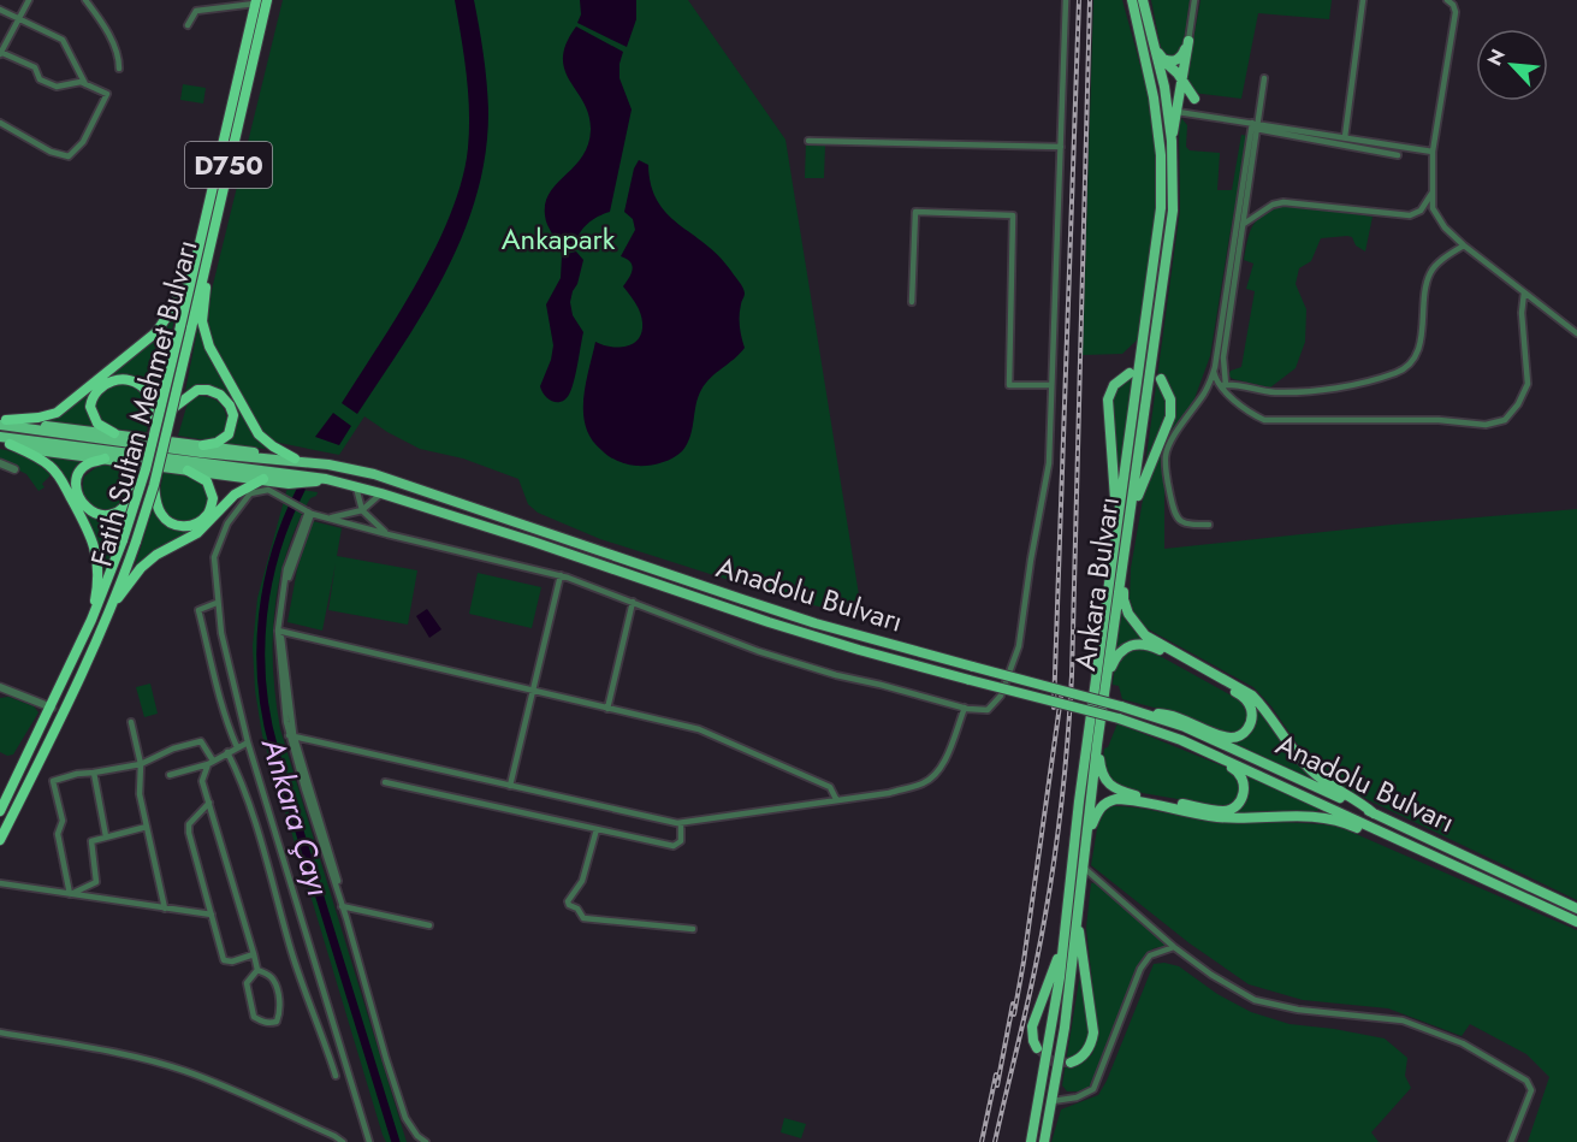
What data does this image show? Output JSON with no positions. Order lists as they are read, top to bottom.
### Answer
{
  "streets": {
    "highway": ["D750", "Fatih Sultan Mehmet Bulvarı"],
    "main road": ["Ankara Bulvarı", "Anadolu Bulvarı"]
  },
  "water": ["Ankara Çayı"],
  "parks": ["Ankapark"],
  "north": "top left"
}
